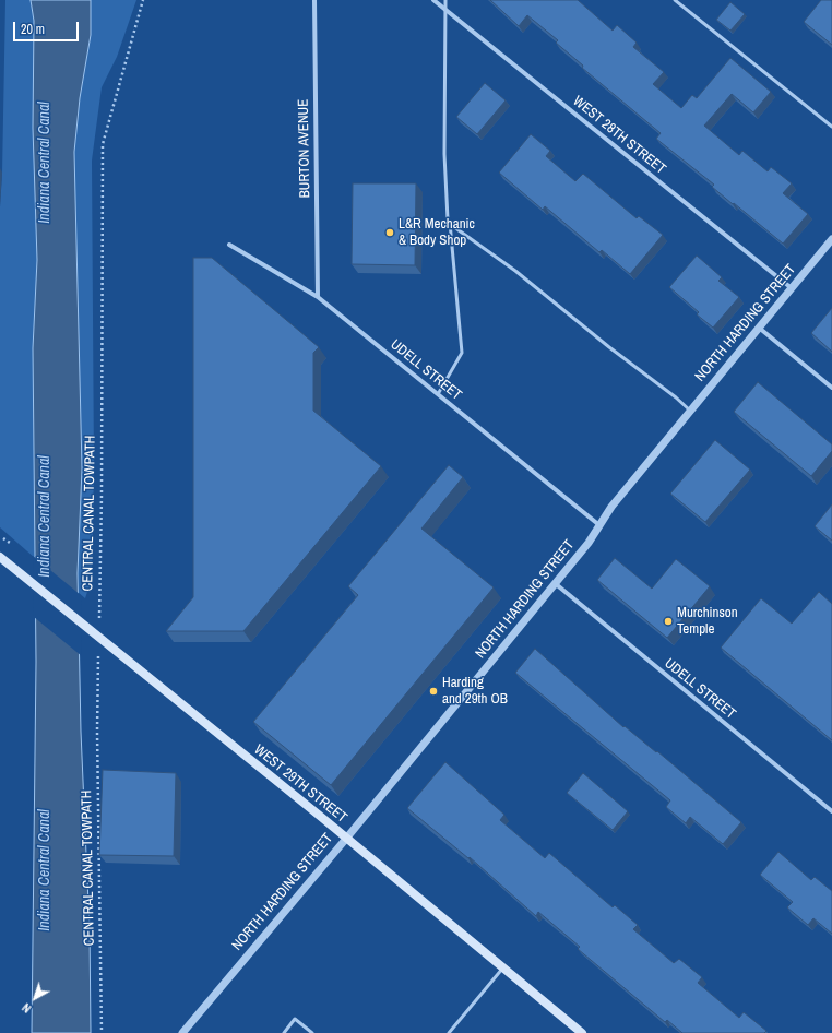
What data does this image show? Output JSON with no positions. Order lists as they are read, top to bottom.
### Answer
{
  "streets": {
    "main road": ["WEST 29TH STREET"],
    "street": [
      "WEST 28TH STREET",
      "BURTON AVENUE",
      "NORTH HARDING STREET",
      "UDELL STREET"
    ],
    "path": ["CENTRAL CANAL TOWPATH"]
  },
  "crossings": [
    ["WEST 28TH STREET", "NORTH HARDING STREET"],
    ["BURTON AVENUE", "UDELL STREET"],
    ["NORTH HARDING STREET", "UDELL STREET"],
    ["NORTH HARDING STREET", "WEST 29TH STREET"],
    ["CENTRAL CANAL TOWPATH", "WEST 29TH STREET"]
  ],
  "water": ["Indiana Central Canal"],
  "places": ["L&R Mechanic & Body Shop", "Murchinson Temple", "Harding and 29th OB"],
  "scale_bar": "20 m",
  "north": "bottom left"
}
